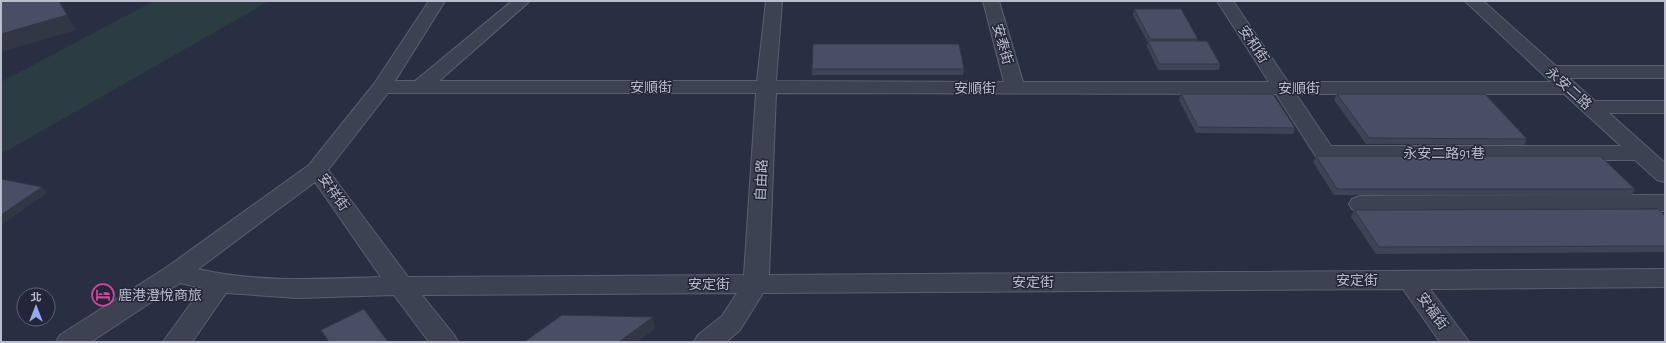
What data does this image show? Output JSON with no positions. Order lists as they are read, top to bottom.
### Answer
{
  "streets": {
    "street": [
      "安泰街",
      "安和街",
      "安順街",
      "永安二路",
      "永安二路91巷",
      "自由路",
      "安祥街",
      "安定街",
      "安福街"
    ]
  },
  "crossings": [
    ["安泰街", "安順街"],
    ["安和街", "安順街"],
    ["安和街", "永安二路91巷"],
    ["安順街", "永安二路"],
    ["安順街", "永安二路91巷"],
    ["安順街", "自由路"],
    ["安順街", "安祥街"],
    ["永安二路", "永安二路91巷"],
    ["自由路", "安定街"],
    ["安祥街", "安定街"],
    ["安定街", "安福街"]
  ],
  "places": {
    "hotel": ["鹿港澄悅商旅"]
  },
  "north": "top"
}
